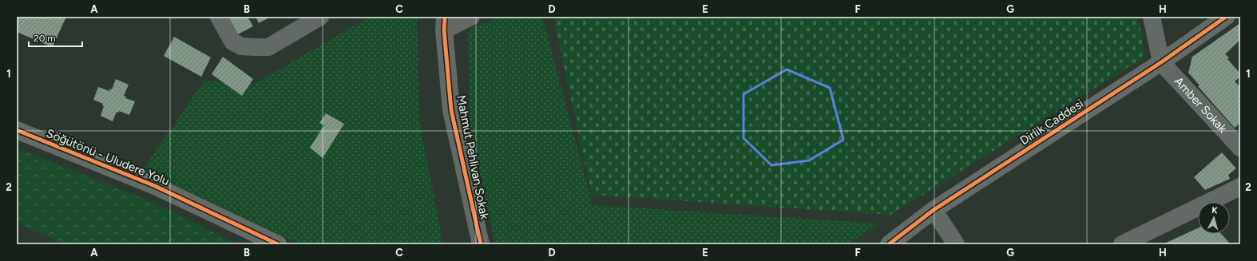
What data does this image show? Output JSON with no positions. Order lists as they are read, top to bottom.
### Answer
{
  "streets": {
    "street": [
      "Amber Sokak",
      "Dirlik Caddesi",
      "Söğütönü - Uludere Yolu",
      "Mahmut Pehlivan Sokak"
    ]
  },
  "crossings": [
    ["Amber Sokak", "Dirlik Caddesi"]
  ],
  "scale_bar": "20 m",
  "north": "top",
  "grid": {
    "columns": [
      "A",
      "B",
      "C",
      "D",
      "E",
      "F",
      "G",
      "H"
    ],
    "rows": ["1", "2"]
  }
}
